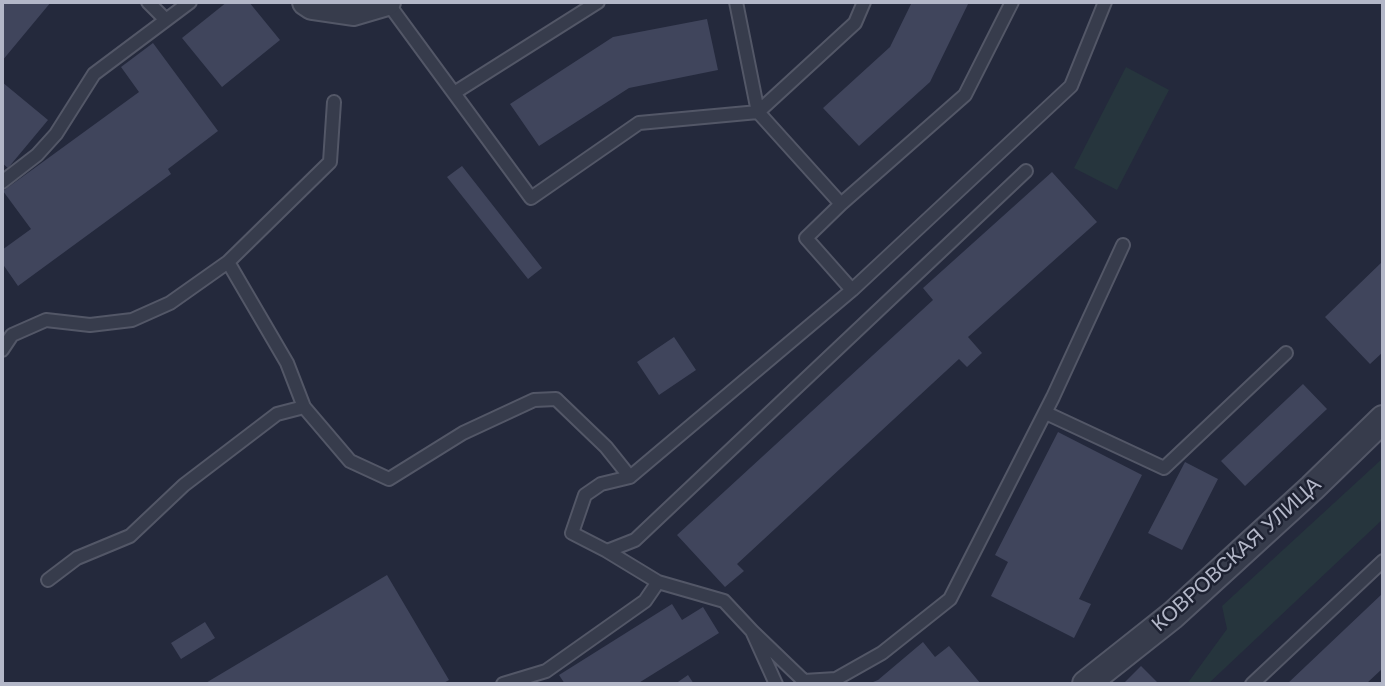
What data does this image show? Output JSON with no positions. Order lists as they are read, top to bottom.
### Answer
{
  "streets": {
    "street": ["КОВРОВСКАЯ УЛИЦА"]
  }
}
